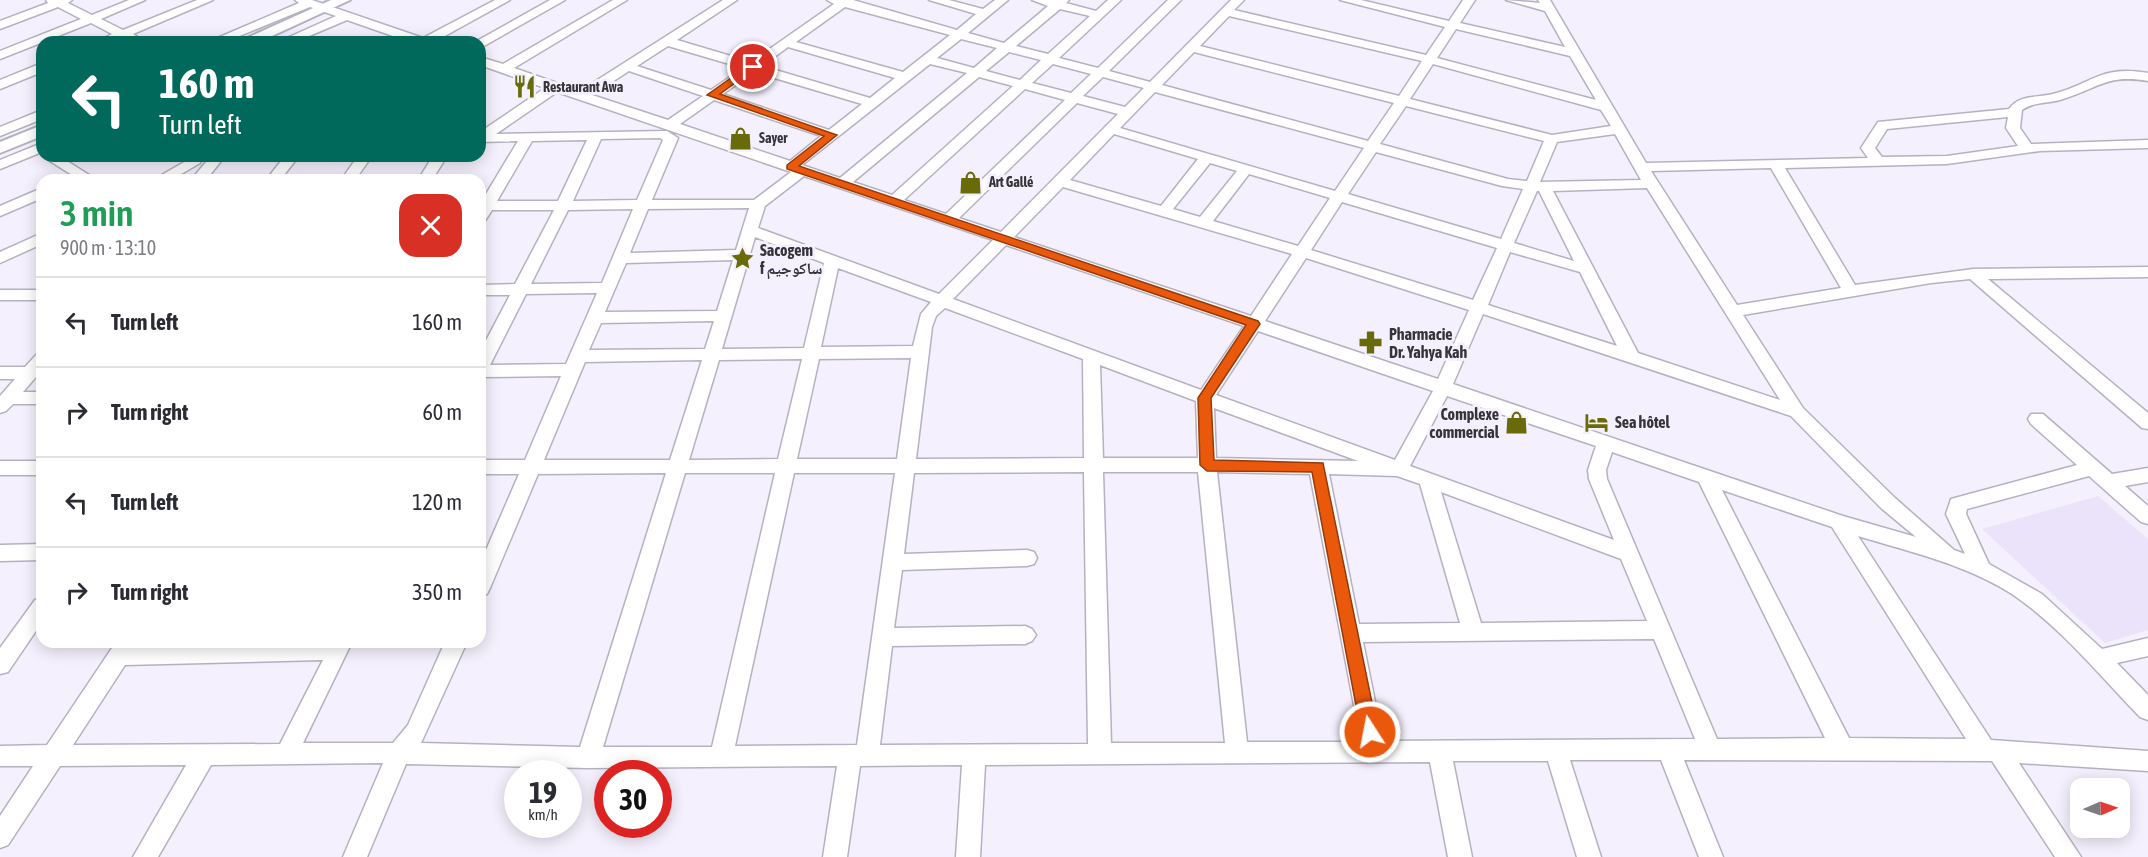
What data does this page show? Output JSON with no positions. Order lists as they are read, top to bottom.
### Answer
{
  "places": {
    "restaurant": ["Restaurant Awa"],
    "shop": ["Sayer", "Art Gallé", "Complexe commercial"],
    "place": ["Sacogem f ساكوجيم"],
    "pharmacy": ["Pharmacie Dr. Yahya Kah"],
    "hotel": ["Sea hôtel"]
  },
  "north": "right",
  "page": {
    "turn": ["160 m", "Turn left"],
    "heading": ["3 min", "900 m · 13:10"],
    "list": [
      {
        "name": "Turn left",
        "value": "160 m"
      },
      {
        "name": "Turn right",
        "value": "60 m"
      },
      {
        "name": "Turn left",
        "value": "120 m"
      },
      {
        "name": "Turn right",
        "value": "350 m"
      }
    ],
    "speed": "19 km/h",
    "limit": "30"
  }
}
